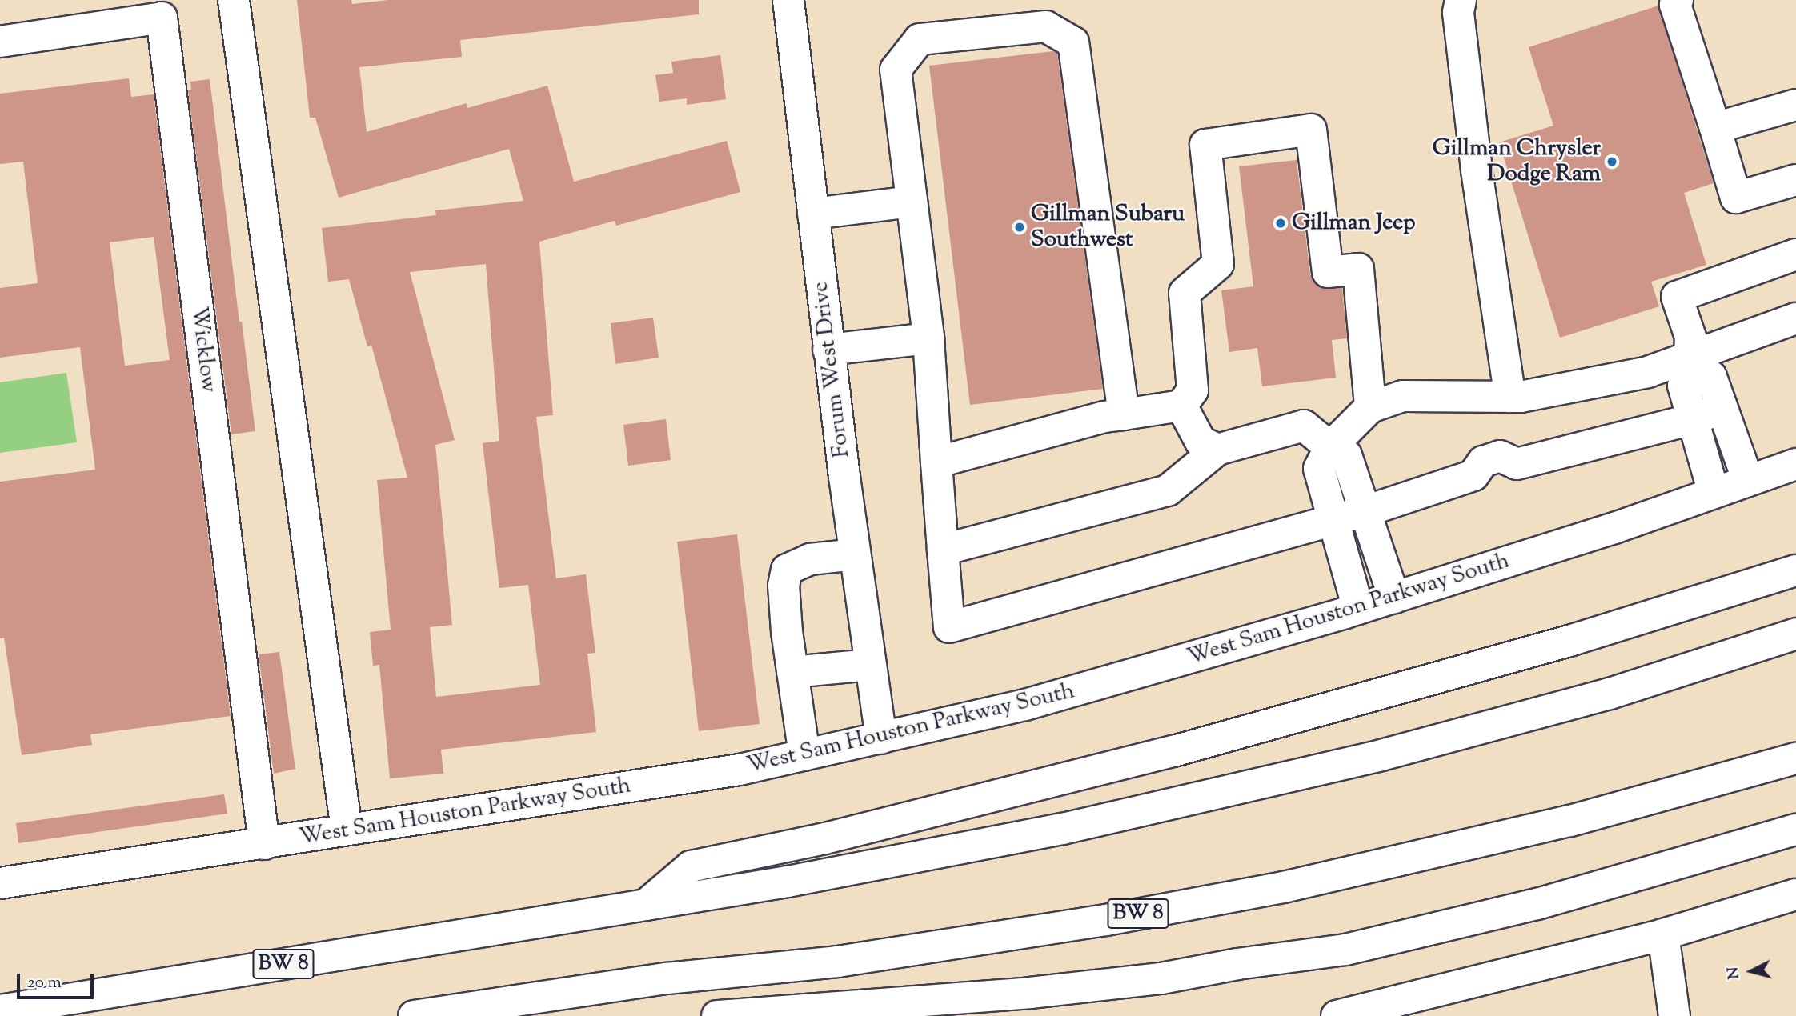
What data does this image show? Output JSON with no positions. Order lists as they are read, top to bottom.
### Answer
{
  "streets": {
    "main road": [
      "Wicklow",
      "Forum West Drive",
      "West Sam Houston Parkway South",
      "BW 8"
    ]
  },
  "crossings": [
    ["Wicklow", "West Sam Houston Parkway South"],
    ["Forum West Drive", "West Sam Houston Parkway South"]
  ],
  "places": ["Gillman Chrysler Dodge Ram", "Gillman Jeep", "Gillman Subaru Southwest"],
  "scale_bar": "20 m",
  "north": "left"
}
